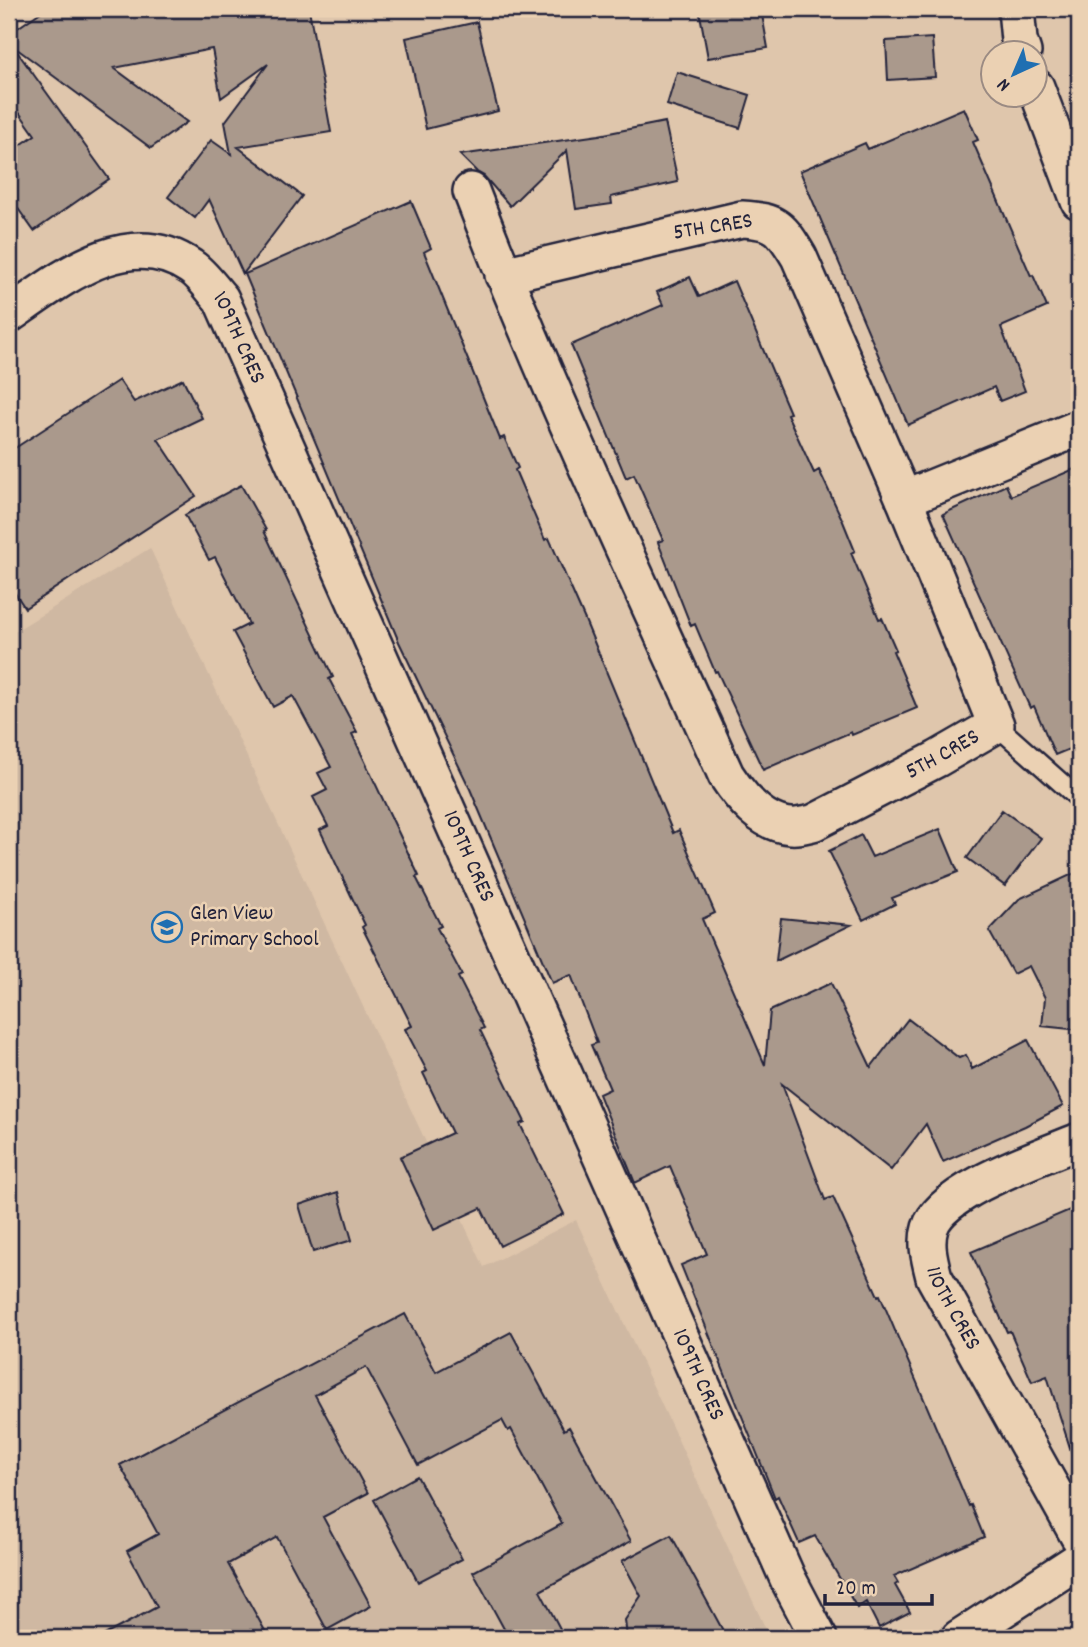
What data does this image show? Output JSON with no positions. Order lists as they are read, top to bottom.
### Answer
{
  "streets": {
    "street": ["5TH CRES", "109TH CRES", "110TH CRES"]
  },
  "places": {
    "school or university": ["Glen View Primary School"]
  },
  "scale_bar": "20 m",
  "north": "bottom left"
}
